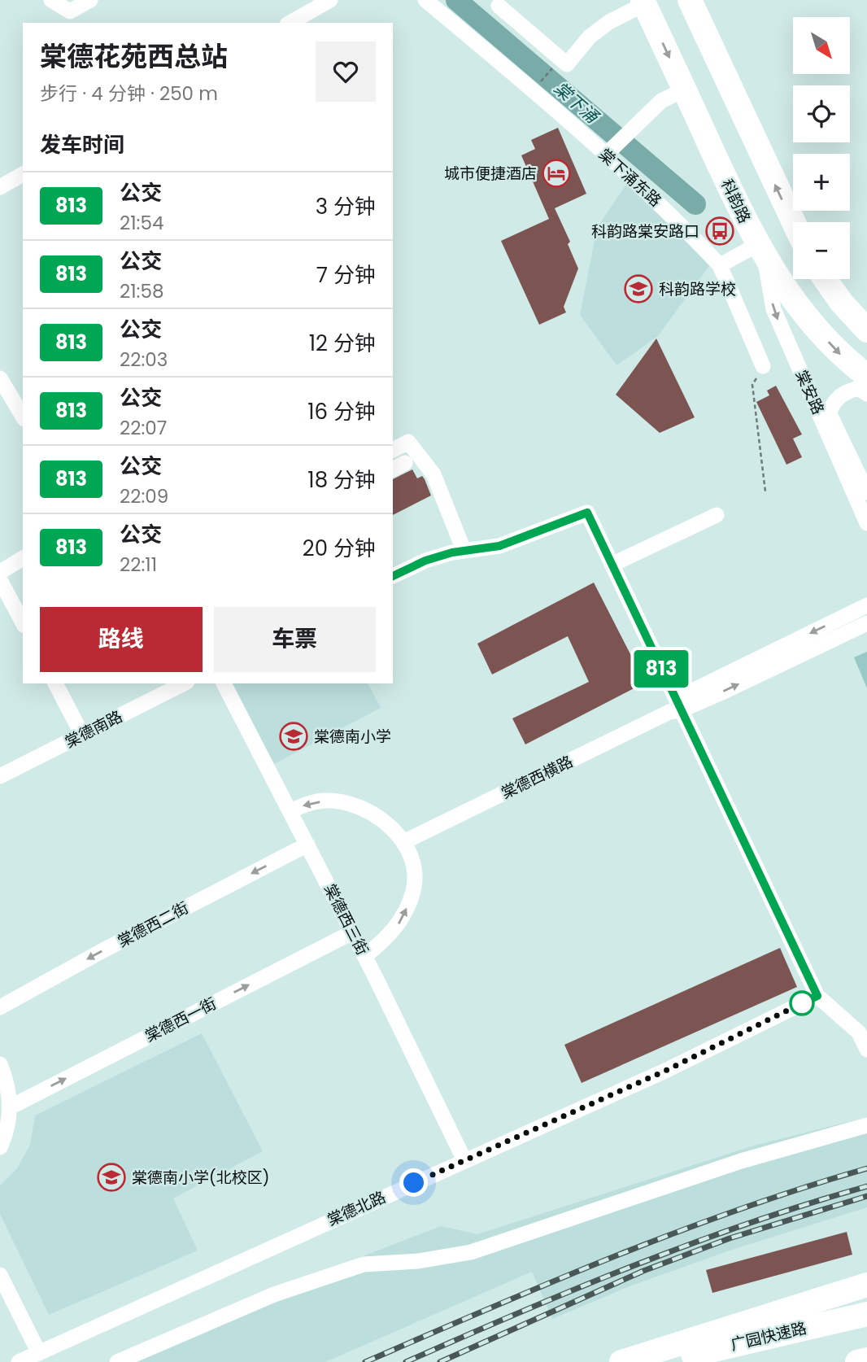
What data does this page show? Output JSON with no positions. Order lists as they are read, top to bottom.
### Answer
{
  "streets": {
    "highway": ["科韵路", "广园快速路"],
    "street": [
      "棠下涌东路",
      "棠安路",
      "棠德南路",
      "棠德西横路",
      "棠德西三街",
      "棠德西二街",
      "棠德西一街",
      "棠德北路"
    ]
  },
  "crossings": [
    ["科韵路", "棠安路"],
    ["棠德西三街", "棠德西二街"],
    ["棠德西三街", "棠德西一街"],
    ["棠德西三街", "棠德北路"]
  ],
  "one_way": ["棠德西二街", "棠德西一街"],
  "water": ["棠下涌"],
  "places": {
    "hotel": ["城市便捷酒店"],
    "bus stop": ["科韵路棠安路口"],
    "school or university": ["科韵路学校", "棠德南小学", "棠德南小学(北校区)"]
  },
  "lines": ["bus line 813"],
  "north": "bottom right",
  "page": {
    "on_map": "813",
    "map_buttons": ["+", "−"],
    "heading": [
      ["棠德花苑西总站", "步行 · 4 分钟 · 250 m"],
      "发车时间"
    ],
    "list": [
      {
        "mark": "813",
        "name": "公交",
        "note": "21:54",
        "value": "3 分钟"
      },
      {
        "mark": "813",
        "name": "公交",
        "note": "21:58",
        "value": "7 分钟"
      },
      {
        "mark": "813",
        "name": "公交",
        "note": "22:03",
        "value": "12 分钟"
      },
      {
        "mark": "813",
        "name": "公交",
        "note": "22:07",
        "value": "16 分钟"
      },
      {
        "mark": "813",
        "name": "公交",
        "note": "22:09",
        "value": "18 分钟"
      },
      {
        "mark": "813",
        "name": "公交",
        "note": "22:11",
        "value": "20 分钟"
      }
    ],
    "buttons": ["路线", "车票"]
  }
}
